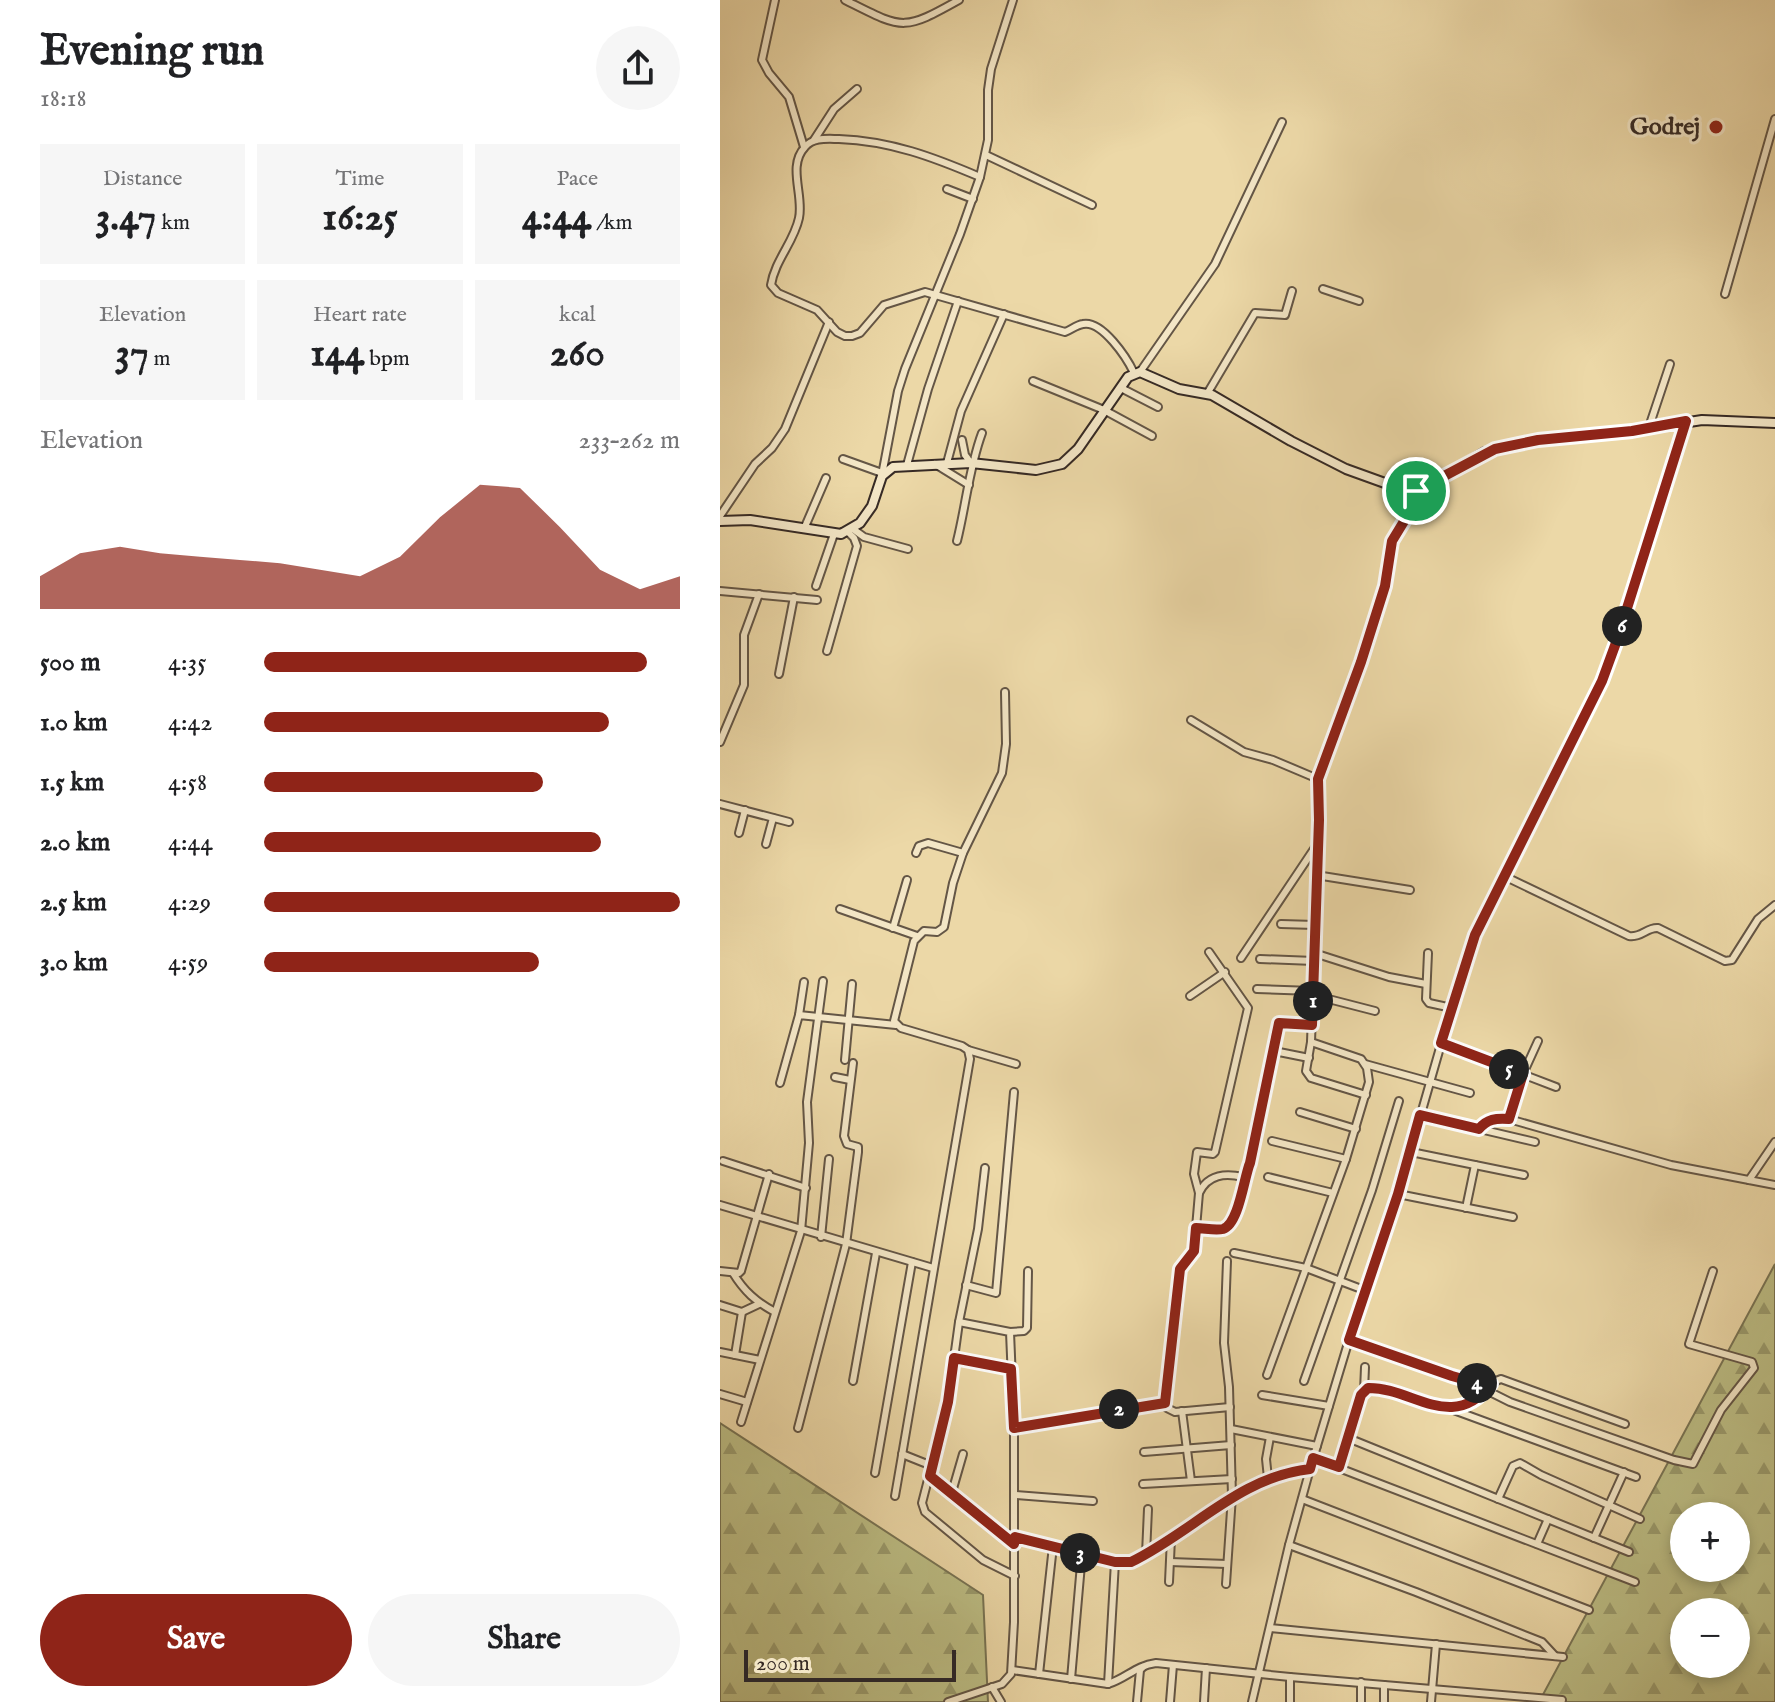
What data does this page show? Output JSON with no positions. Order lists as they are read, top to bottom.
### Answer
{
  "places": ["Godrej"],
  "scale_bar": "200 m",
  "page": {
    "heading": ["Evening run", "18:18"],
    "stats": [
      ["Distance", "3.47 km"],
      ["Time", "16:25"],
      ["Pace", "4:44 /km"],
      ["Elevation", "37 m"],
      ["Heart rate", "144 bpm"],
      ["kcal", "260"]
    ],
    "chart": ["Elevation", "233–262 m"],
    "pins": [
      "6",
      "1",
      "5",
      "4",
      "2",
      "3"
    ],
    "list": [
      {
        "name": "500 m",
        "note": "4:35"
      },
      {
        "name": "1.0 km",
        "note": "4:42"
      },
      {
        "name": "1.5 km",
        "note": "4:58"
      },
      {
        "name": "2.0 km",
        "note": "4:44"
      },
      {
        "name": "2.5 km",
        "note": "4:29"
      },
      {
        "name": "3.0 km",
        "note": "4:59"
      }
    ],
    "map_buttons": ["+", "−"],
    "buttons": ["Save", "Share"],
    "scale": "200 m"
  }
}
